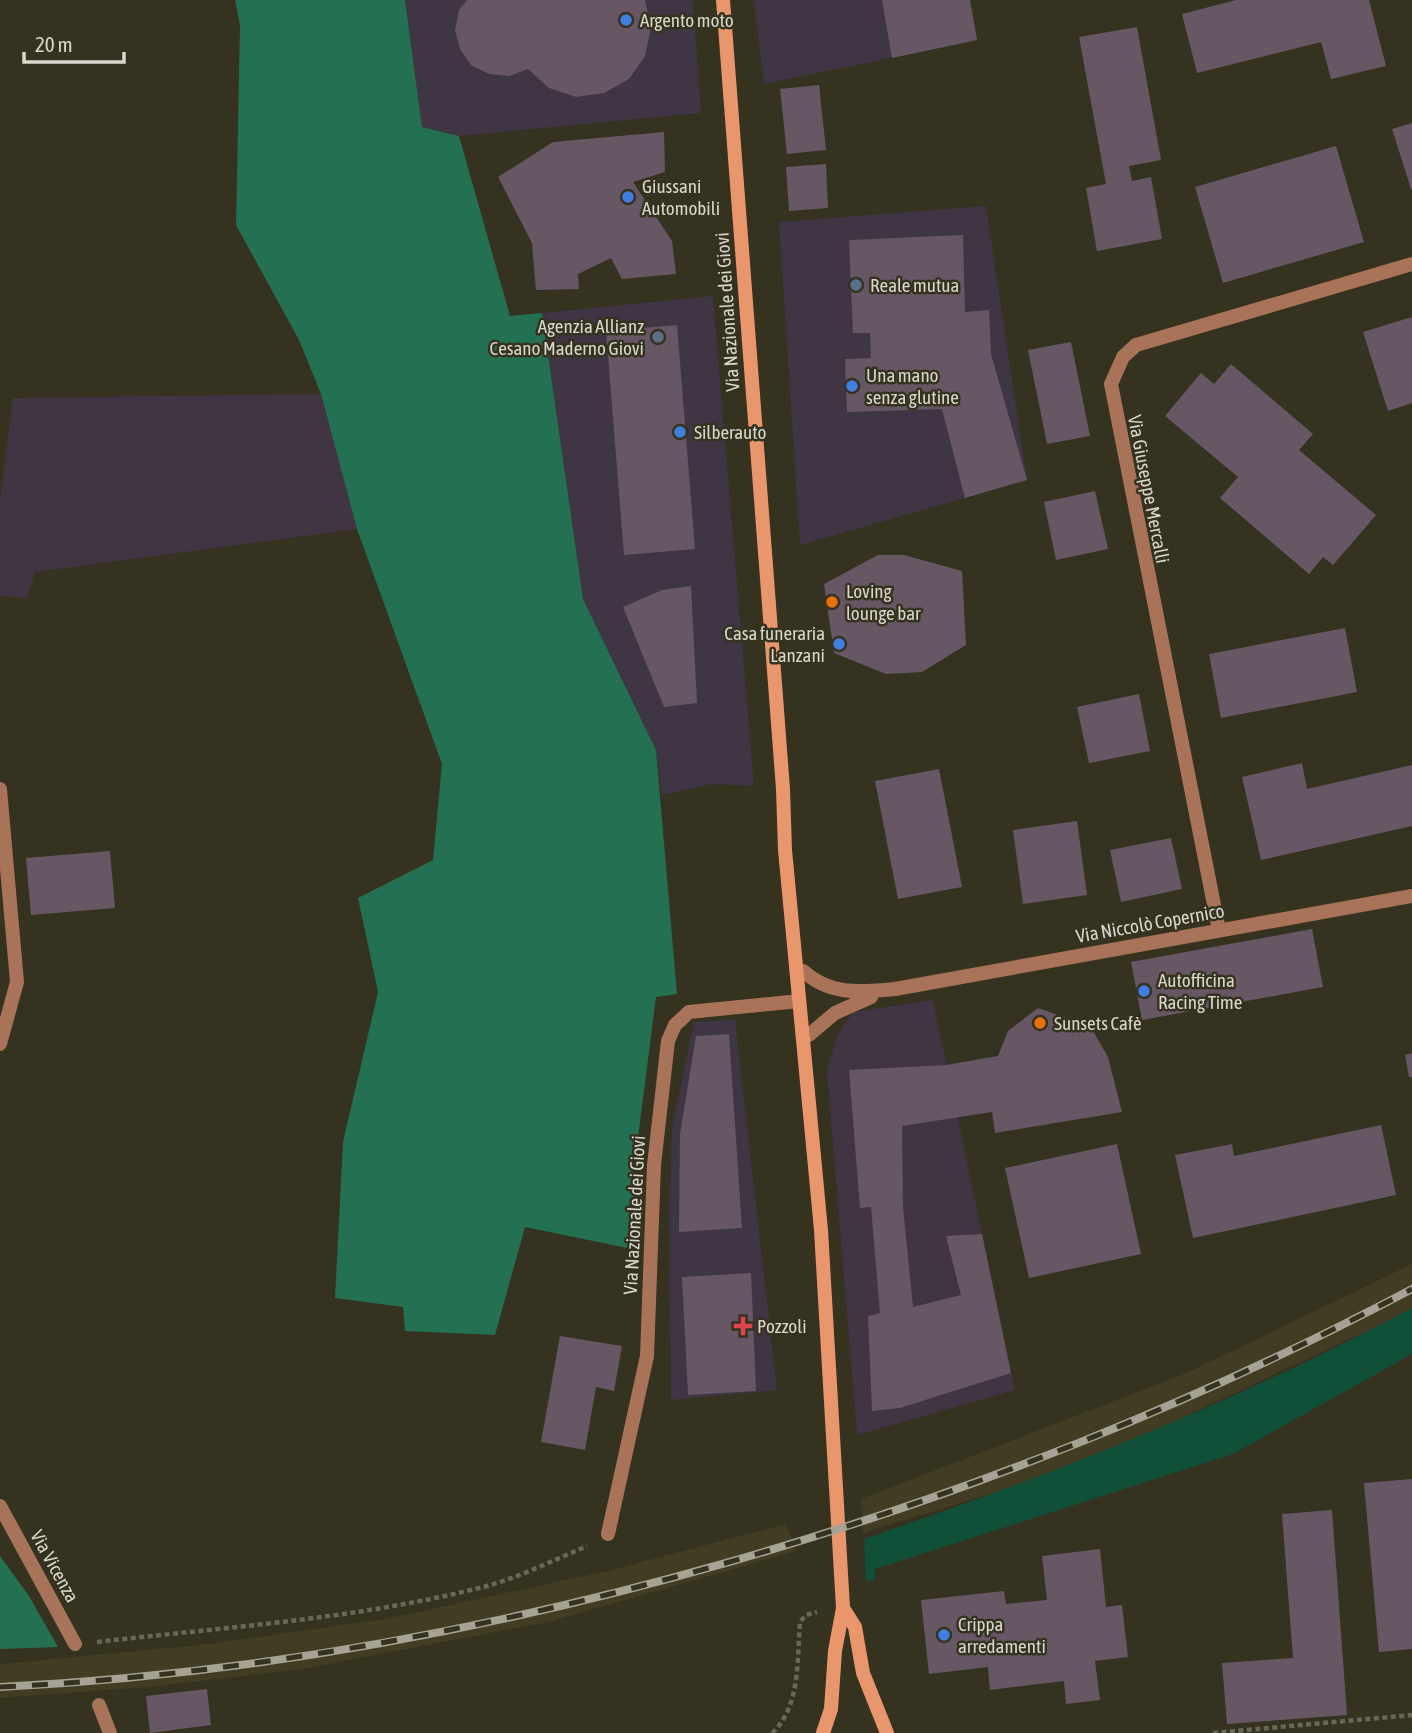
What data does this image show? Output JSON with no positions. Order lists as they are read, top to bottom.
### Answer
{
  "streets": {
    "main road": ["Via Nazionale dei Giovi"],
    "street": ["Via Giuseppe Mercalli", "Via Niccolò Copernico", "Via Vicenza"]
  },
  "crossings": [
    ["Via Nazionale dei Giovi", "Via Niccolò Copernico"],
    ["Via Giuseppe Mercalli", "Via Niccolò Copernico"]
  ],
  "places": {
    "other": [
      "Argento moto",
      "Giussani Automobili",
      "Reale mutua",
      "Agenzia Allianz Cesano Maderno Giovi",
      "Una mano senza glutine",
      "Silberauto",
      "Loving lounge bar",
      "Casa funeraria Lanzani",
      "Autofficina Racing Time",
      "Sunsets Cafè",
      "Crippa arredamenti"
    ],
    "health": ["Pozzoli"]
  },
  "scale_bar": "20 m"
}
